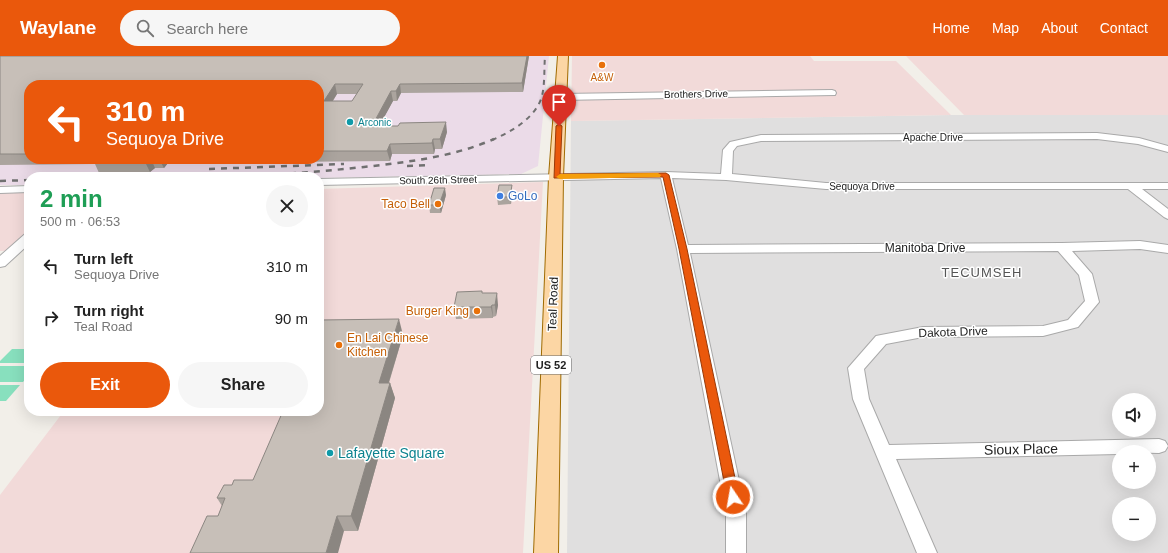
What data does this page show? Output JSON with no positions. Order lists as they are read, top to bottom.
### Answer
{
  "streets": {
    "main road": ["Teal Road", "US 52"],
    "street": [
      "Brothers Drive",
      "Apache Drive",
      "South 26th Street",
      "Sequoya Drive",
      "Manitoba Drive",
      "Dakota Drive",
      "Sioux Place"
    ]
  },
  "crossings": [
    ["Brothers Drive", "Teal Road"],
    ["Apache Drive", "Sequoya Drive"],
    ["South 26th Street", "Sequoya Drive"],
    ["South 26th Street", "Teal Road"],
    ["Sequoya Drive", "Teal Road"],
    ["Manitoba Drive", "Dakota Drive"],
    ["Dakota Drive", "Sioux Place"]
  ],
  "districts": ["TECUMSEH"],
  "places": [
    "A&W",
    "Arconic",
    "GoLo",
    "Taco Bell",
    "Burger King",
    "En Lai Chinese Kitchen",
    "Lafayette Square"
  ],
  "page": {
    "header": "Waylane",
    "search": "Search here",
    "nav": [
      "Home",
      "Map",
      "About",
      "Contact"
    ],
    "turn": ["310 m", "Sequoya Drive"],
    "heading": ["2 min", "500 m · 06:53"],
    "list": [
      {
        "name": "Turn left",
        "note": "Sequoya Drive",
        "value": "310 m"
      },
      {
        "name": "Turn right",
        "note": "Teal Road",
        "value": "90 m"
      }
    ],
    "buttons": ["Exit", "Share"],
    "map_buttons": ["+", "−"]
  }
}
